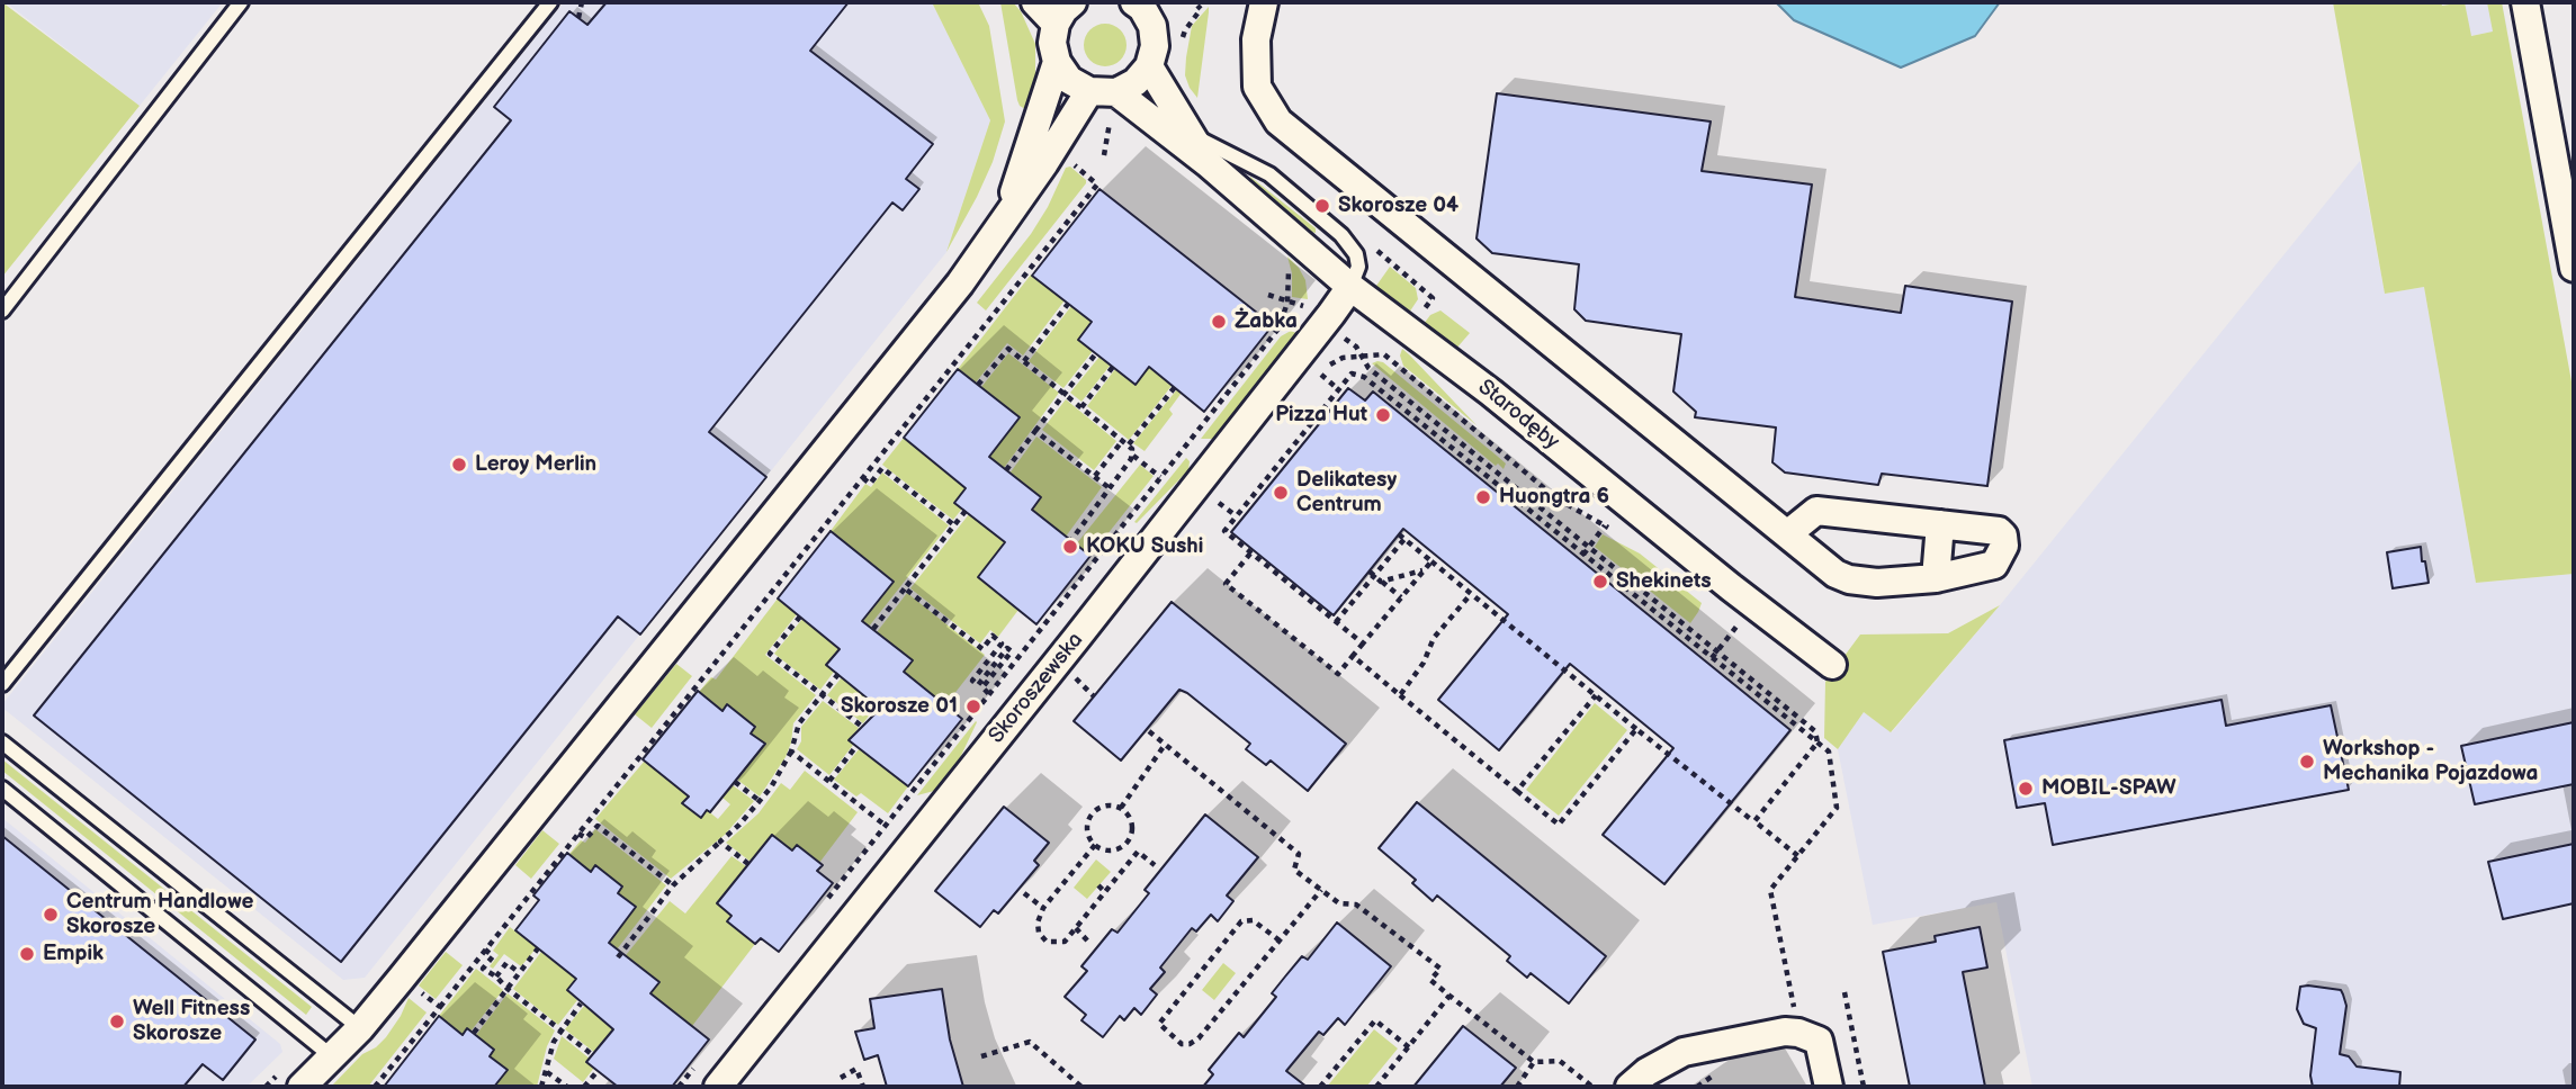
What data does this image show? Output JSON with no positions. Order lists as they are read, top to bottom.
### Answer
{
  "streets": {
    "street": ["Starodęby", "Skoroszewska"]
  },
  "crossings": [
    ["Starodęby", "Skoroszewska"]
  ],
  "places": [
    "Skorosze 04",
    "Żabka",
    "Pizza Hut",
    "Leroy Merlin",
    "Delikatesy Centrum",
    "Huongtra 6",
    "KOKU Sushi",
    "Shekinets",
    "Skorosze 01",
    "Workshop - Mechanika Pojazdowa",
    "MOBIL-SPAW",
    "Centrum Handlowe Skorosze",
    "Empik",
    "Well Fitness Skorosze"
  ]
}
